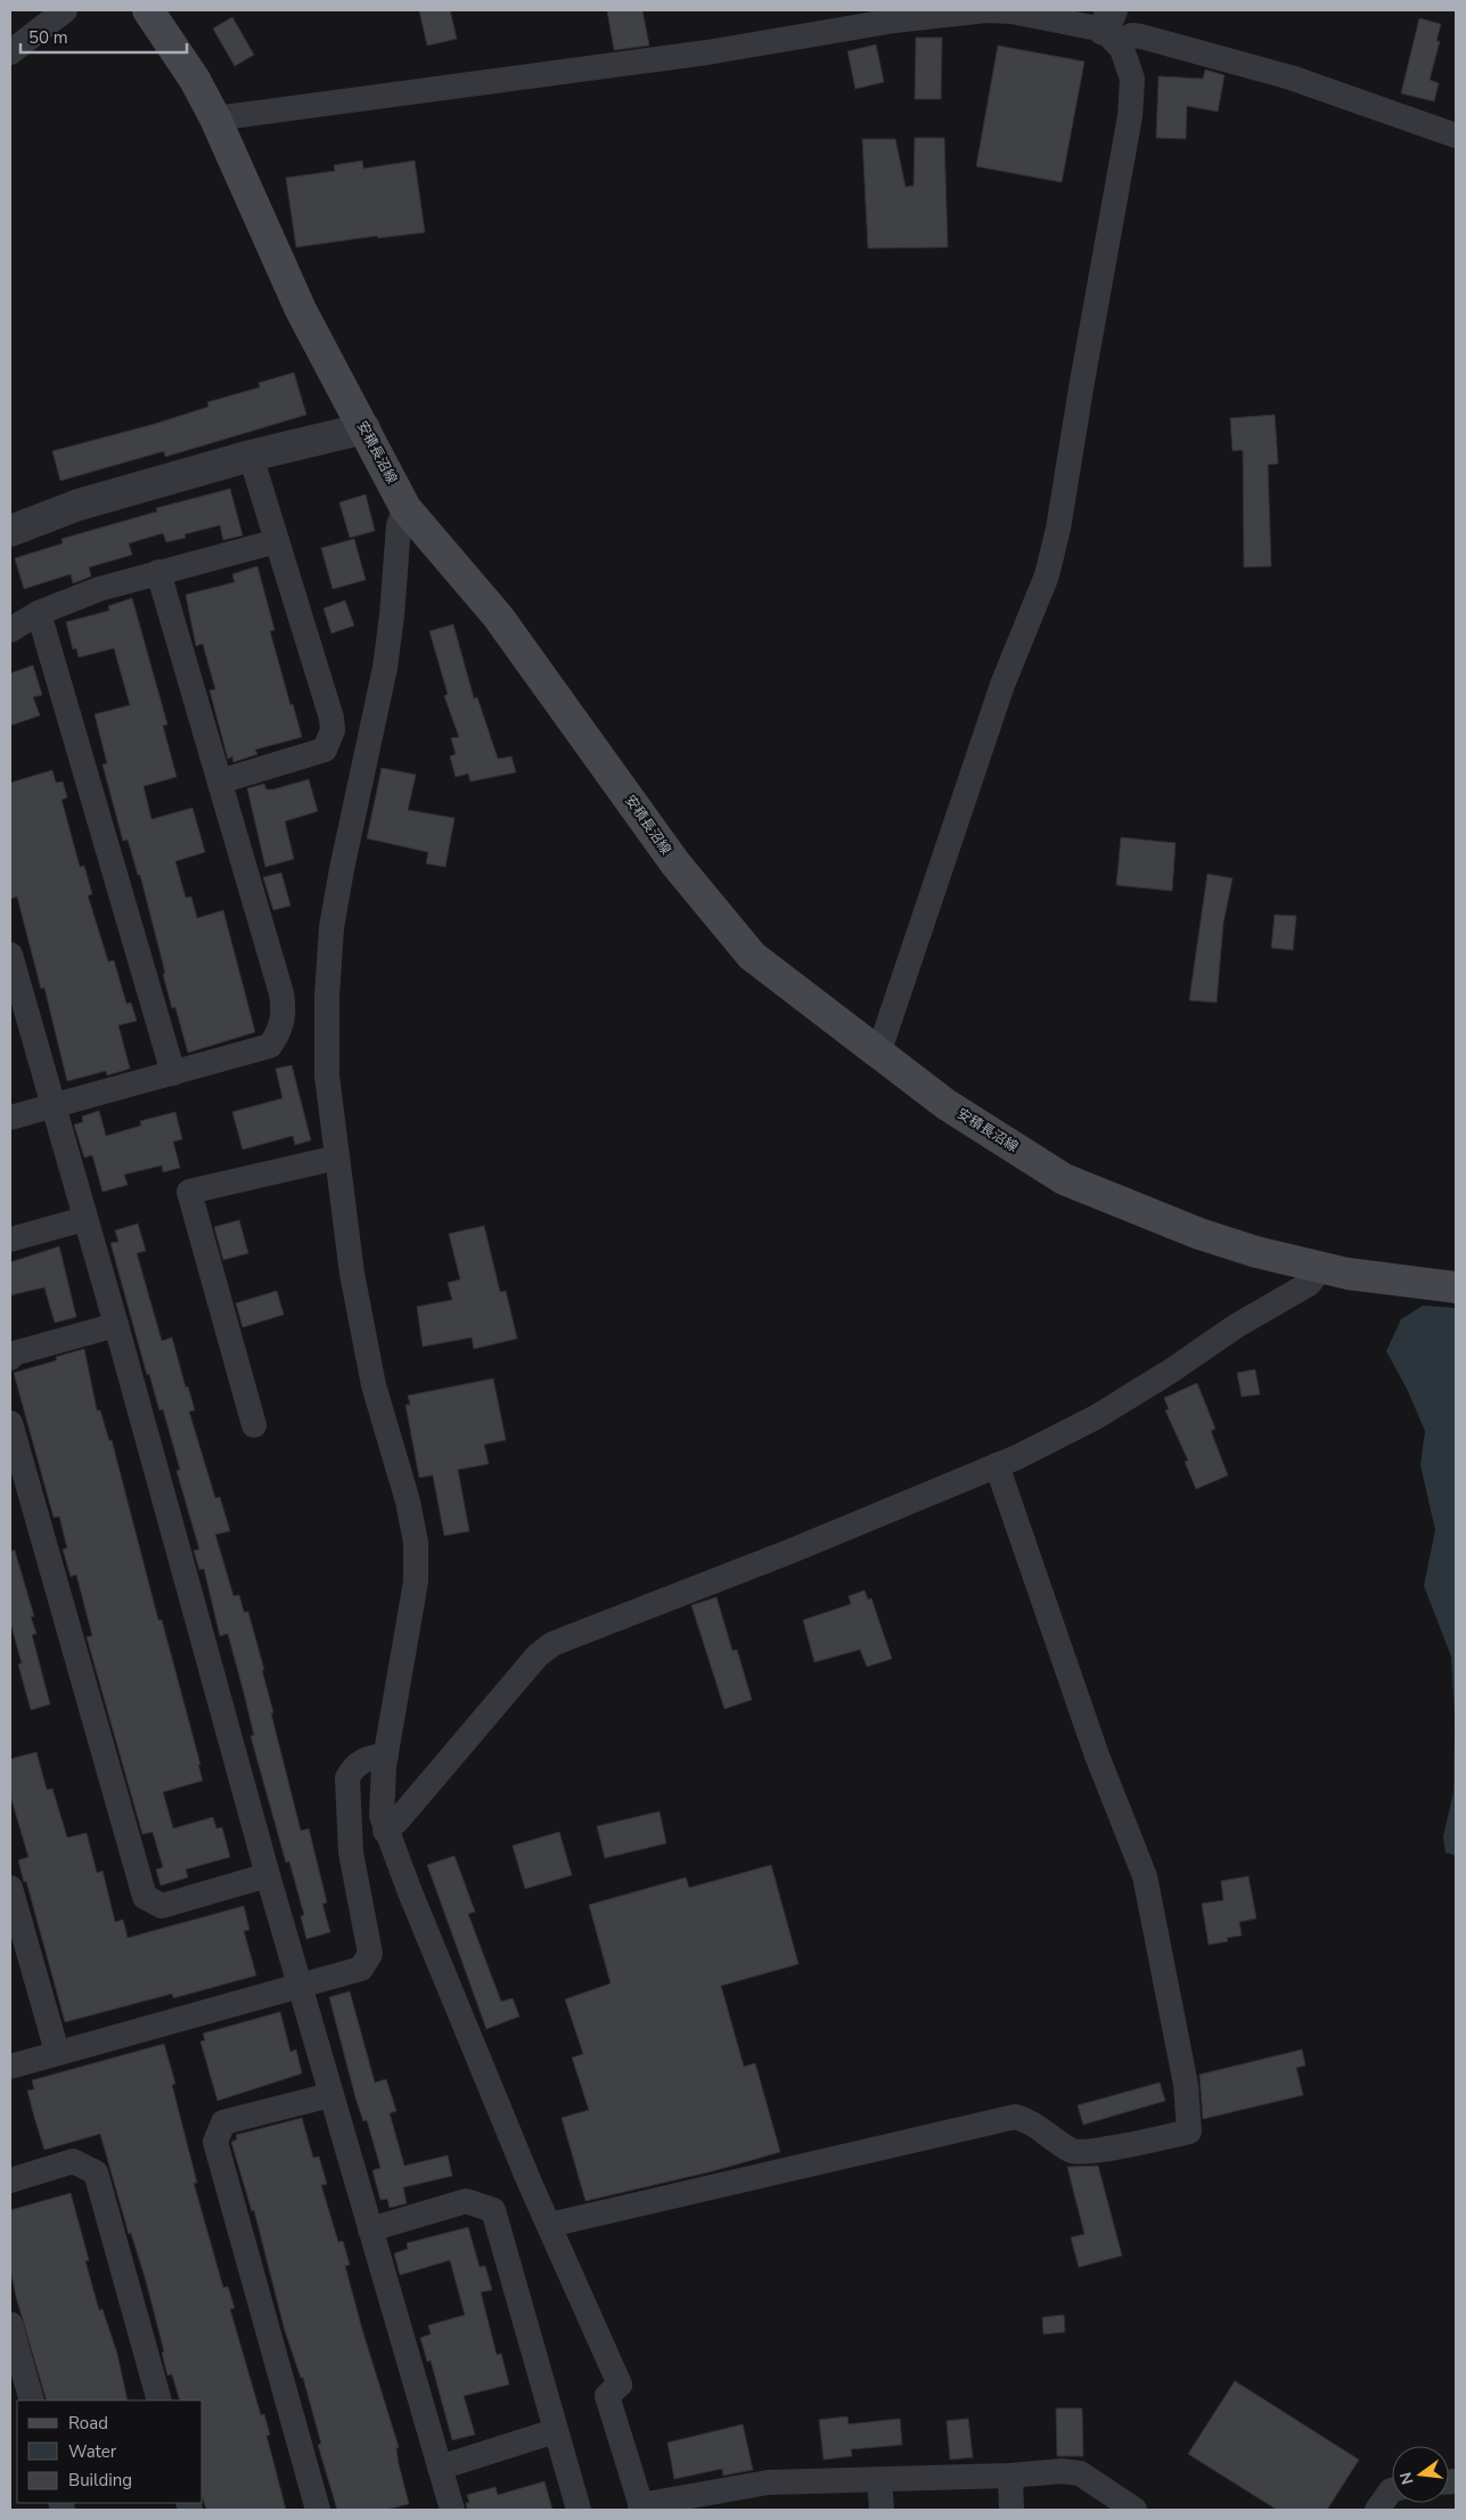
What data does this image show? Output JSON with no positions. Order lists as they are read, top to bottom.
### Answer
{
  "streets": {
    "main road": ["安積長沼線"]
  },
  "legend": ["Road", "Water", "Building"],
  "scale_bar": "50 m",
  "north": "left"
}
